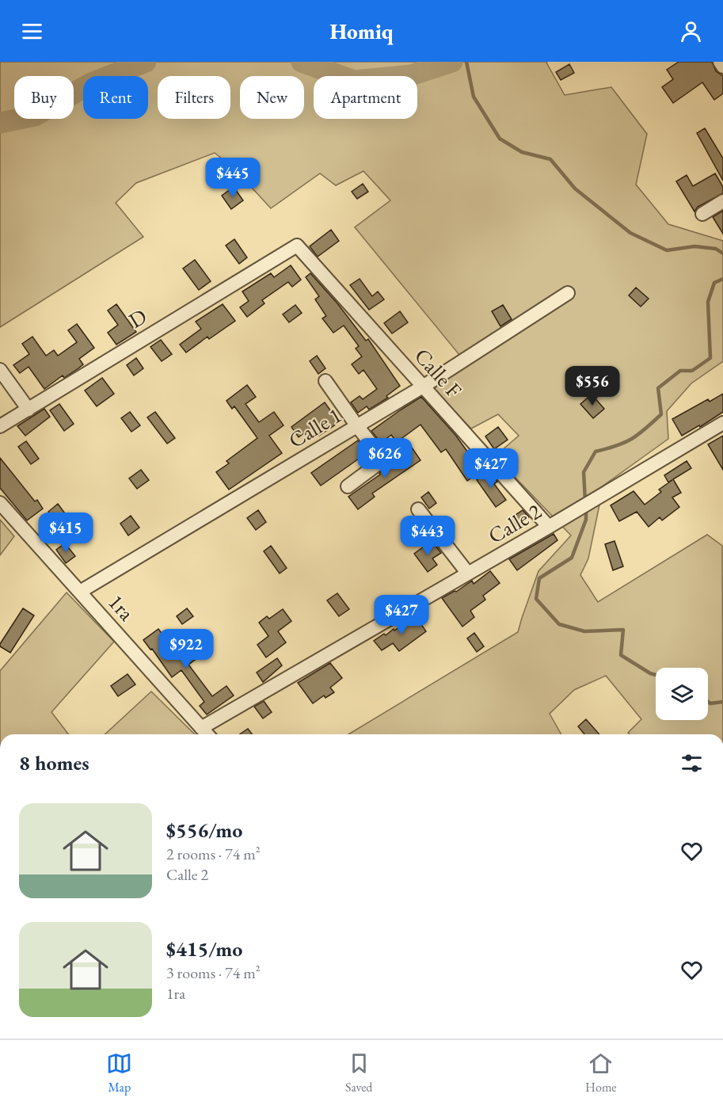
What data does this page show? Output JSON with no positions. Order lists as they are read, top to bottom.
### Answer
{
  "streets": {
    "street": [
      "D",
      "Calle F",
      "Calle 1",
      "Calle 2",
      "1ra"
    ]
  },
  "crossings": [
    ["D", "Calle F"],
    ["Calle F", "Calle 1"],
    ["Calle F", "Calle 2"],
    ["Calle 1", "1ra"],
    ["Calle 2", "1ra"]
  ],
  "page": {
    "header": "Homiq",
    "chip": [
      "Buy",
      "Rent",
      "Filters",
      "New",
      "Apartment"
    ],
    "price": [
      "$445",
      "$556",
      "$626",
      "$427",
      "$415",
      "$443",
      "$427",
      "$922"
    ],
    "heading": "8 homes",
    "list": [
      {
        "name": "$556/mo",
        "note": "2 rooms · 74 m² · Calle 2"
      },
      {
        "name": "$415/mo",
        "note": "3 rooms · 74 m² · 1ra"
      }
    ],
    "tabs": ["Map", "Saved", "Home"]
  }
}
